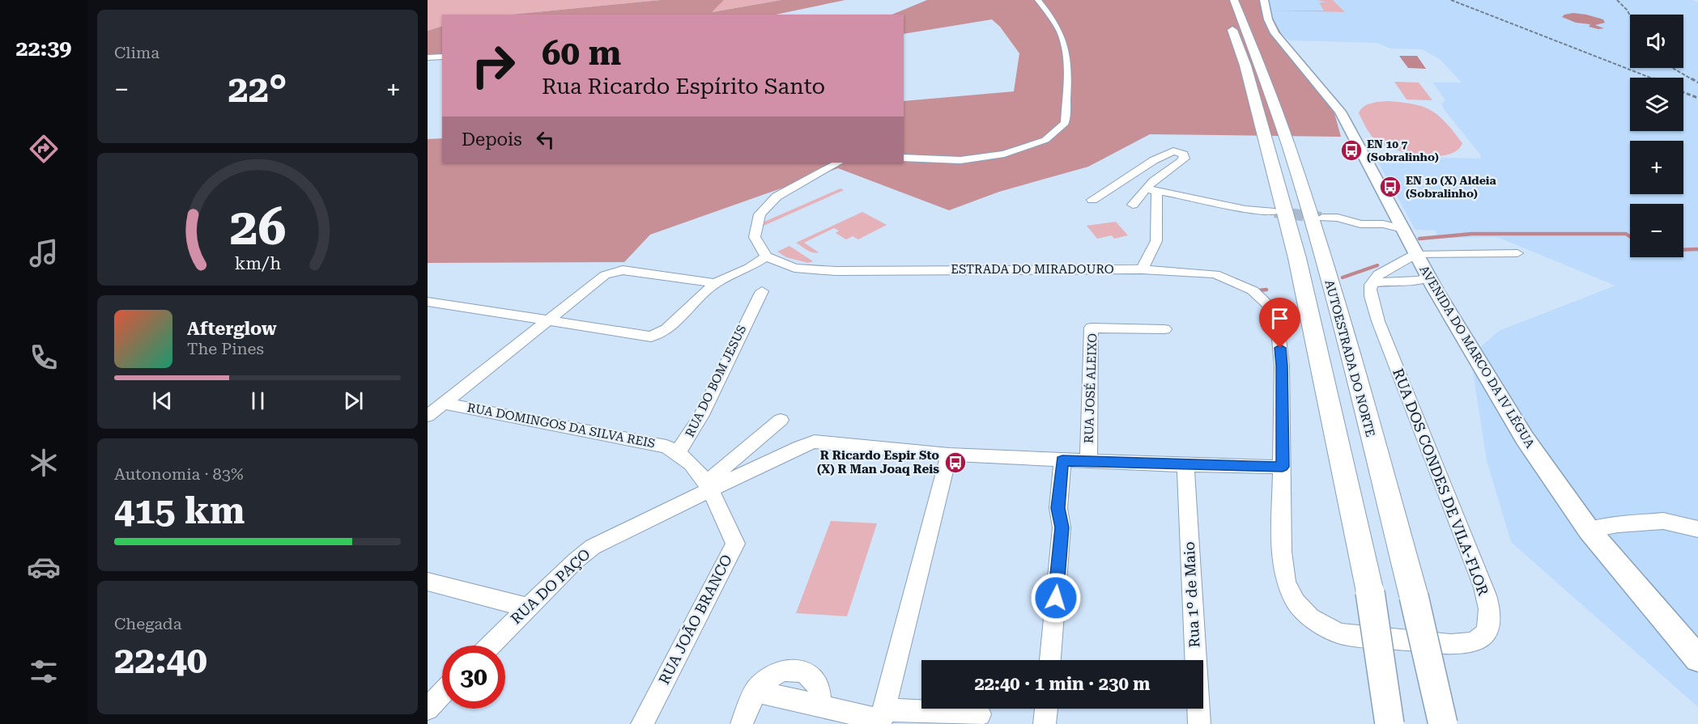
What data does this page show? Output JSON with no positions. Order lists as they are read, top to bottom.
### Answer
{
  "streets": {
    "highway": ["AUTOESTRADA DO NORTE"],
    "main road": ["AVENIDA DO MARCO DA IV LÉGUA"],
    "street": [
      "ESTRADA DO MIRADOURO",
      "RUA DO BOM JESUS",
      "RUA JOSÉ ALEIXO",
      "RUA DOMINGOS DA SILVA REIS",
      "RUA DOS CONDES DE VILA-FLOR",
      "RUA DO PAÇO",
      "Rua 1º de Maio",
      "RUA JOÃO BRANCO"
    ]
  },
  "crossings": [
    ["ESTRADA DO MIRADOURO", "RUA DOS CONDES DE VILA-FLOR"],
    ["RUA DO BOM JESUS", "RUA DOMINGOS DA SILVA REIS"],
    ["RUA DO PAÇO", "RUA JOÃO BRANCO"]
  ],
  "places": {
    "bus stop": ["EN 10 7 (Sobralinho)", "EN 10 (X) Aldeia (Sobralinho)", "R Ricardo Espir Sto (X) R Man Joaq Reis"]
  },
  "page": {
    "tabs": "22:39",
    "tile": [
      "Clima",
      ["Autonomia · 83%", "415 km"],
      ["Chegada", "22:40"]
    ],
    "map_buttons": ["+", "−"],
    "turn": ["60 m", "Rua Ricardo Espírito Santo"],
    "heat": ["−", "22°", "+"],
    "then": "Depois",
    "song": ["Afterglow", "The Pines"],
    "limit": "30",
    "trip": "22:40 · 1 min · 230 m",
    "gauge": ["26", "km/h"]
  }
}
